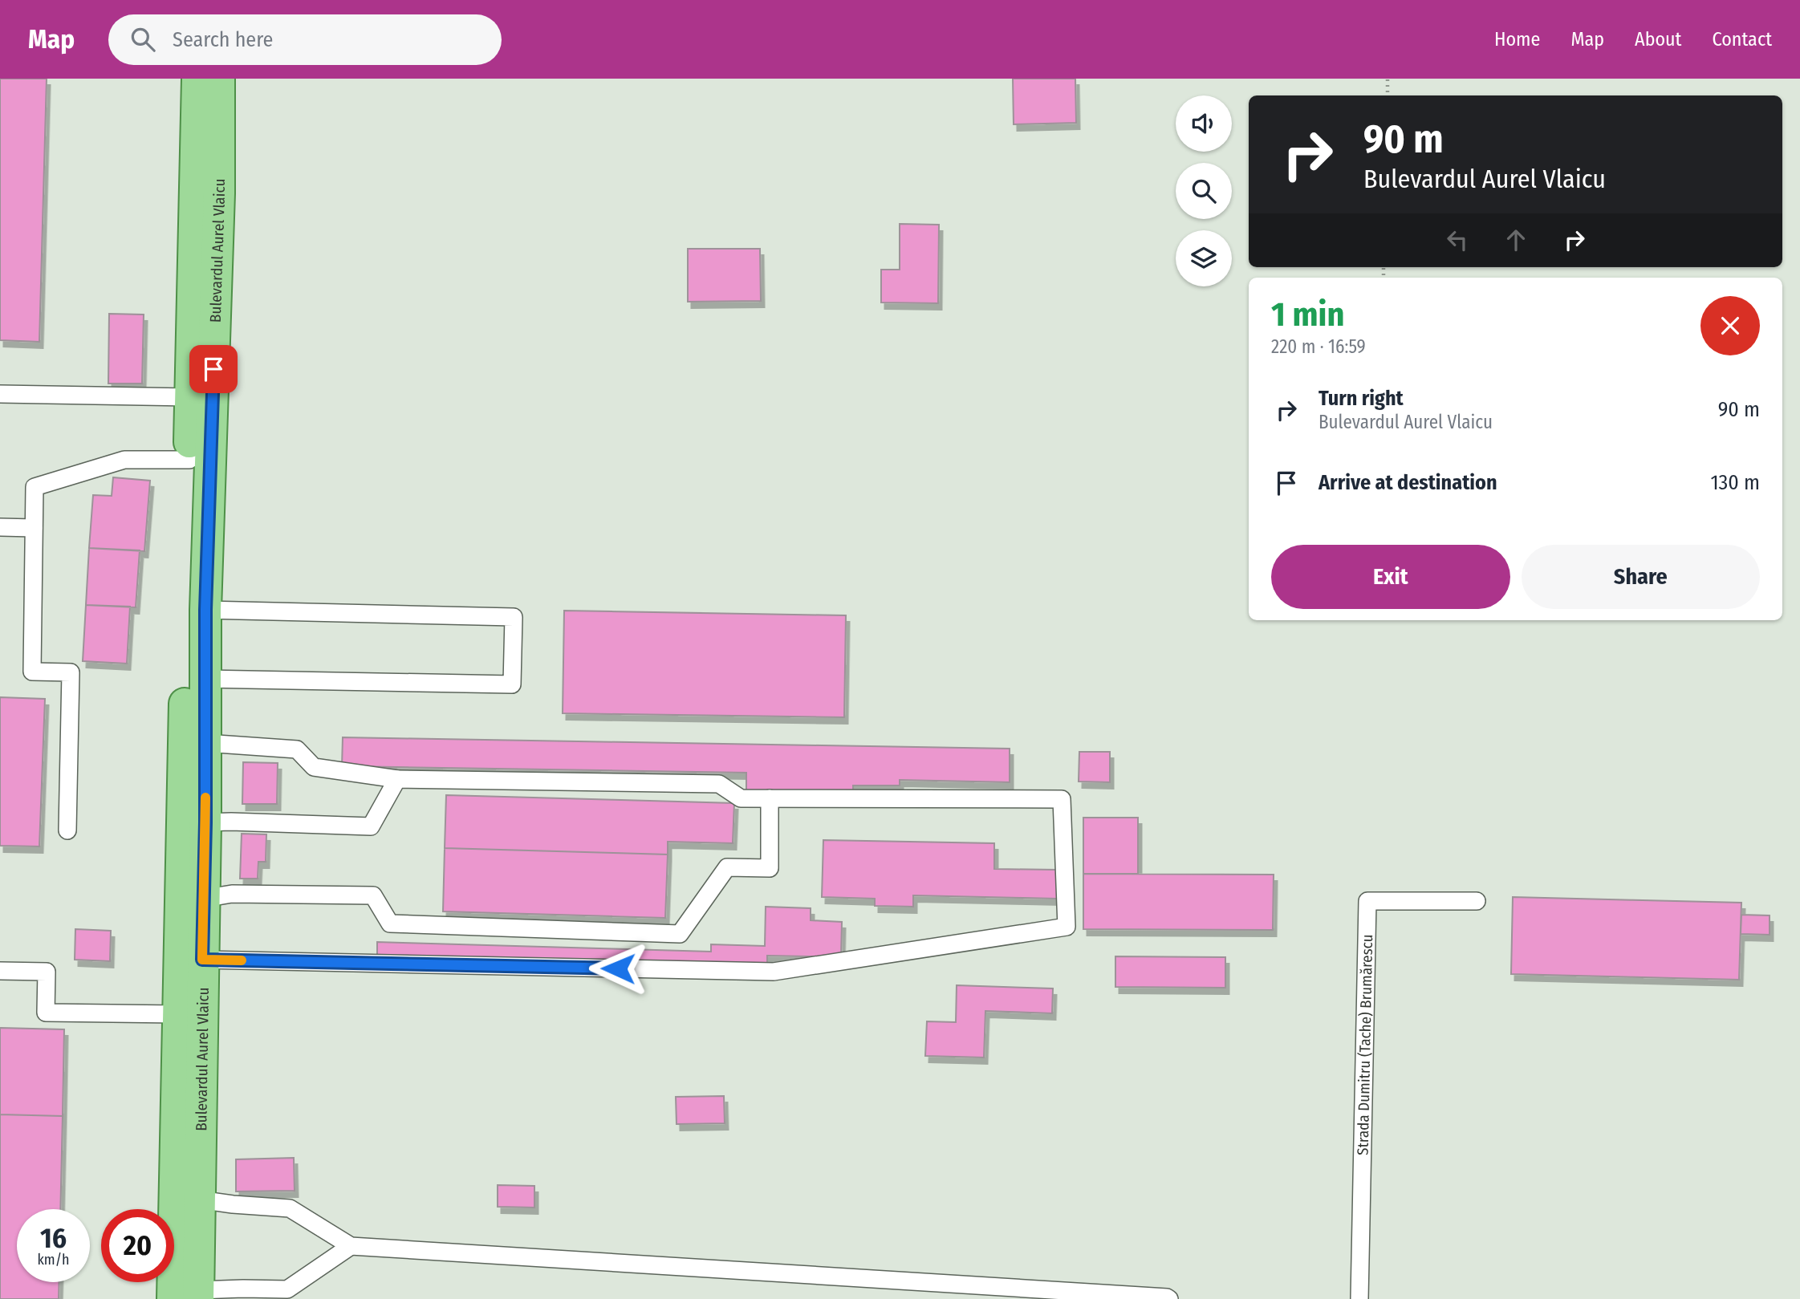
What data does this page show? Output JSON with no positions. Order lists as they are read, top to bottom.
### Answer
{
  "streets": {
    "main road": ["Bulevardul Aurel Vlaicu"],
    "lane": ["Strada Dumitru (Tache) Brumărescu"]
  },
  "page": {
    "header": "Map",
    "search": "Search here",
    "nav": [
      "Home",
      "Map",
      "About",
      "Contact"
    ],
    "turn": ["90 m", "Bulevardul Aurel Vlaicu"],
    "heading": ["1 min", "220 m · 16:59"],
    "list": [
      {
        "name": "Turn right",
        "note": "Bulevardul Aurel Vlaicu",
        "value": "90 m"
      },
      {
        "name": "Arrive at destination",
        "value": "130 m"
      }
    ],
    "buttons": ["Exit", "Share"],
    "speed": "16 km/h",
    "limit": "20"
  }
}
